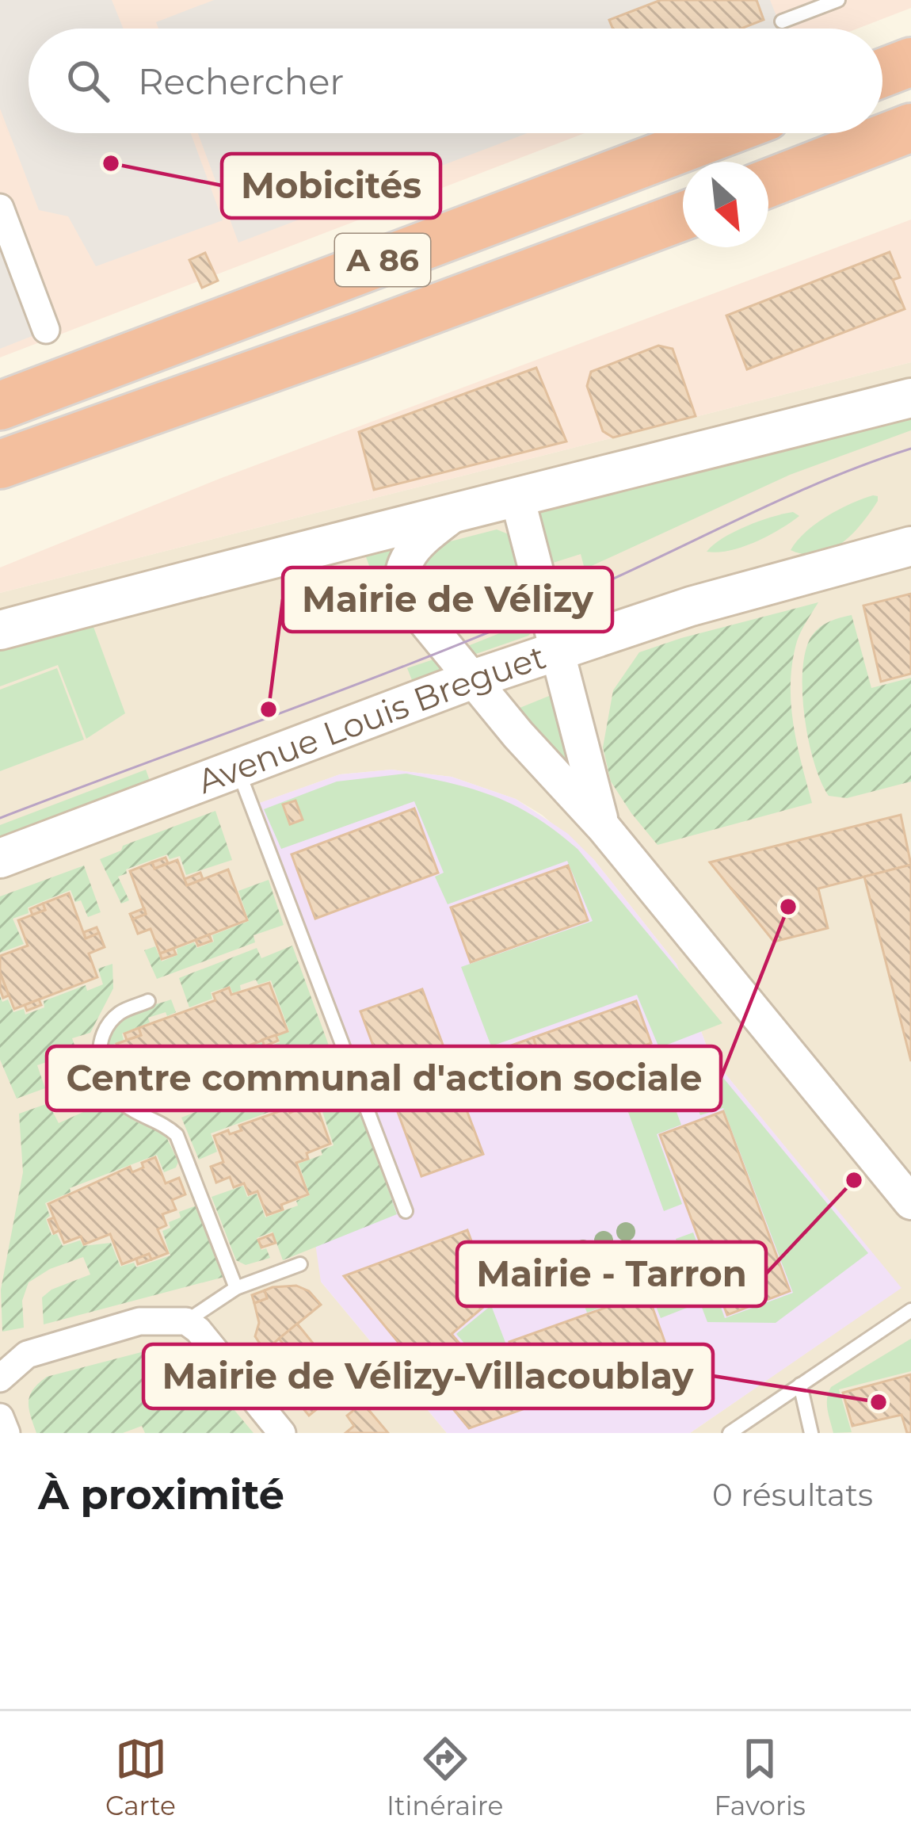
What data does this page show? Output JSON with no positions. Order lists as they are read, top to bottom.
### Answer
{
  "streets": {
    "highway": ["A 86"],
    "main road": ["Avenue Louis Breguet"]
  },
  "places": [
    "Mobicités",
    "Mairie de Vélizy",
    "Centre communal d'action sociale",
    "Mairie - Tarron",
    "Mairie de Vélizy-Villacoublay"
  ],
  "north": "bottom right",
  "page": {
    "search": "Rechercher",
    "heading": ["À proximité", "0 résultats"],
    "nav": ["Carte", "Itinéraire", "Favoris"]
  }
}
